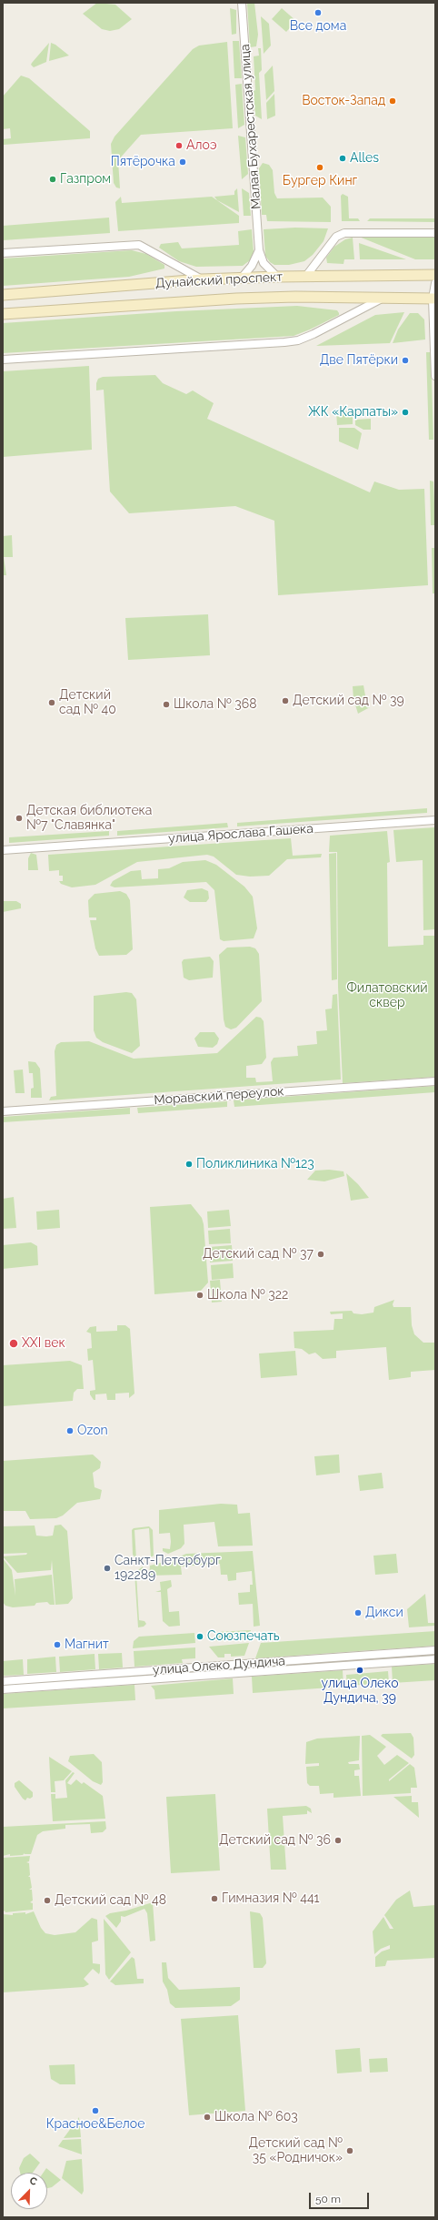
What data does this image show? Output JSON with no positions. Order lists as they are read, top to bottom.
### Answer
{
  "streets": {
    "main road": ["Дунайский проспект"],
    "street": [
      "Малая Бухарестская улица",
      "улица Ярослава Гашека",
      "Моравский переулок",
      "улица Олеко Дундича"
    ]
  },
  "crossings": [
    ["Малая Бухарестская улица", "Дунайский проспект"]
  ],
  "parks": ["Филатовский сквер"],
  "places": [
    "Все дома",
    "Восток-Запад",
    "Алоэ",
    "Alles",
    "Пятёрочка",
    "Бургер Кинг",
    "Газпром",
    "Две Пятёрки",
    "ЖК «Карпаты»",
    "Детский сад № 39",
    "Детский сад № 40",
    "Школа № 368",
    "Детская библиотека №7 \"Славянка\"",
    "Поликлиника №123",
    "Детский сад № 37",
    "Школа № 322",
    "XXI век",
    "Ozon",
    "Санкт-Петербург 192289",
    "Дикси",
    "Союзпечать",
    "Магнит",
    "улица Олеко Дундича, 39",
    "Детский сад № 36",
    "Гимназия № 441",
    "Детский сад № 48",
    "Красное&Белое",
    "Школа № 603",
    "Детский сад № 35 «Родничок»"
  ],
  "scale_bar": "50 m",
  "north": "top right"
}
